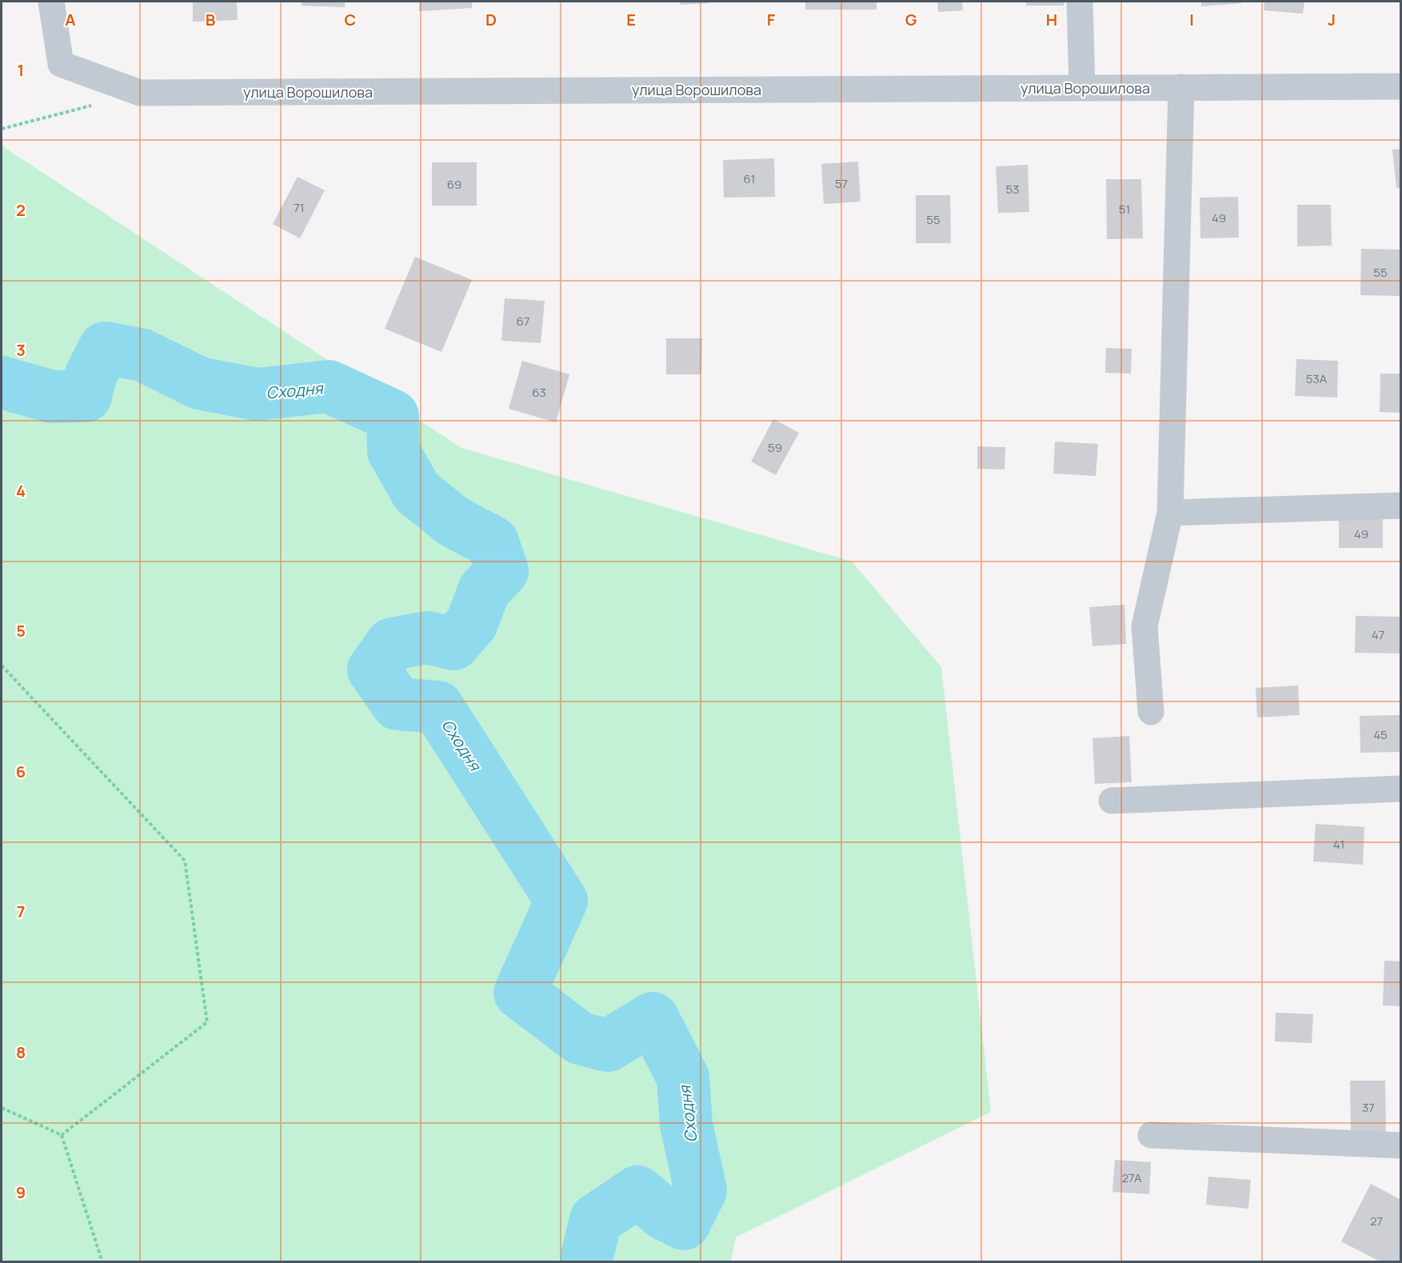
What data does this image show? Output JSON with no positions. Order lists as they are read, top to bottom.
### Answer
{
  "streets": {
    "street": ["улица Ворошилова"]
  },
  "water": ["Сходня"],
  "house_numbers": [
    "61",
    "57",
    "69",
    "53",
    "71",
    "51",
    "49",
    "55",
    "55",
    "67",
    "53А",
    "63",
    "59",
    "49",
    "47",
    "45",
    "41",
    "37",
    "27А",
    "27"
  ],
  "grid": {
    "columns": [
      "A",
      "B",
      "C",
      "D",
      "E",
      "F",
      "G",
      "H",
      "I",
      "J"
    ],
    "rows": [
      "1",
      "2",
      "3",
      "4",
      "5",
      "6",
      "7",
      "8",
      "9"
    ]
  }
}
